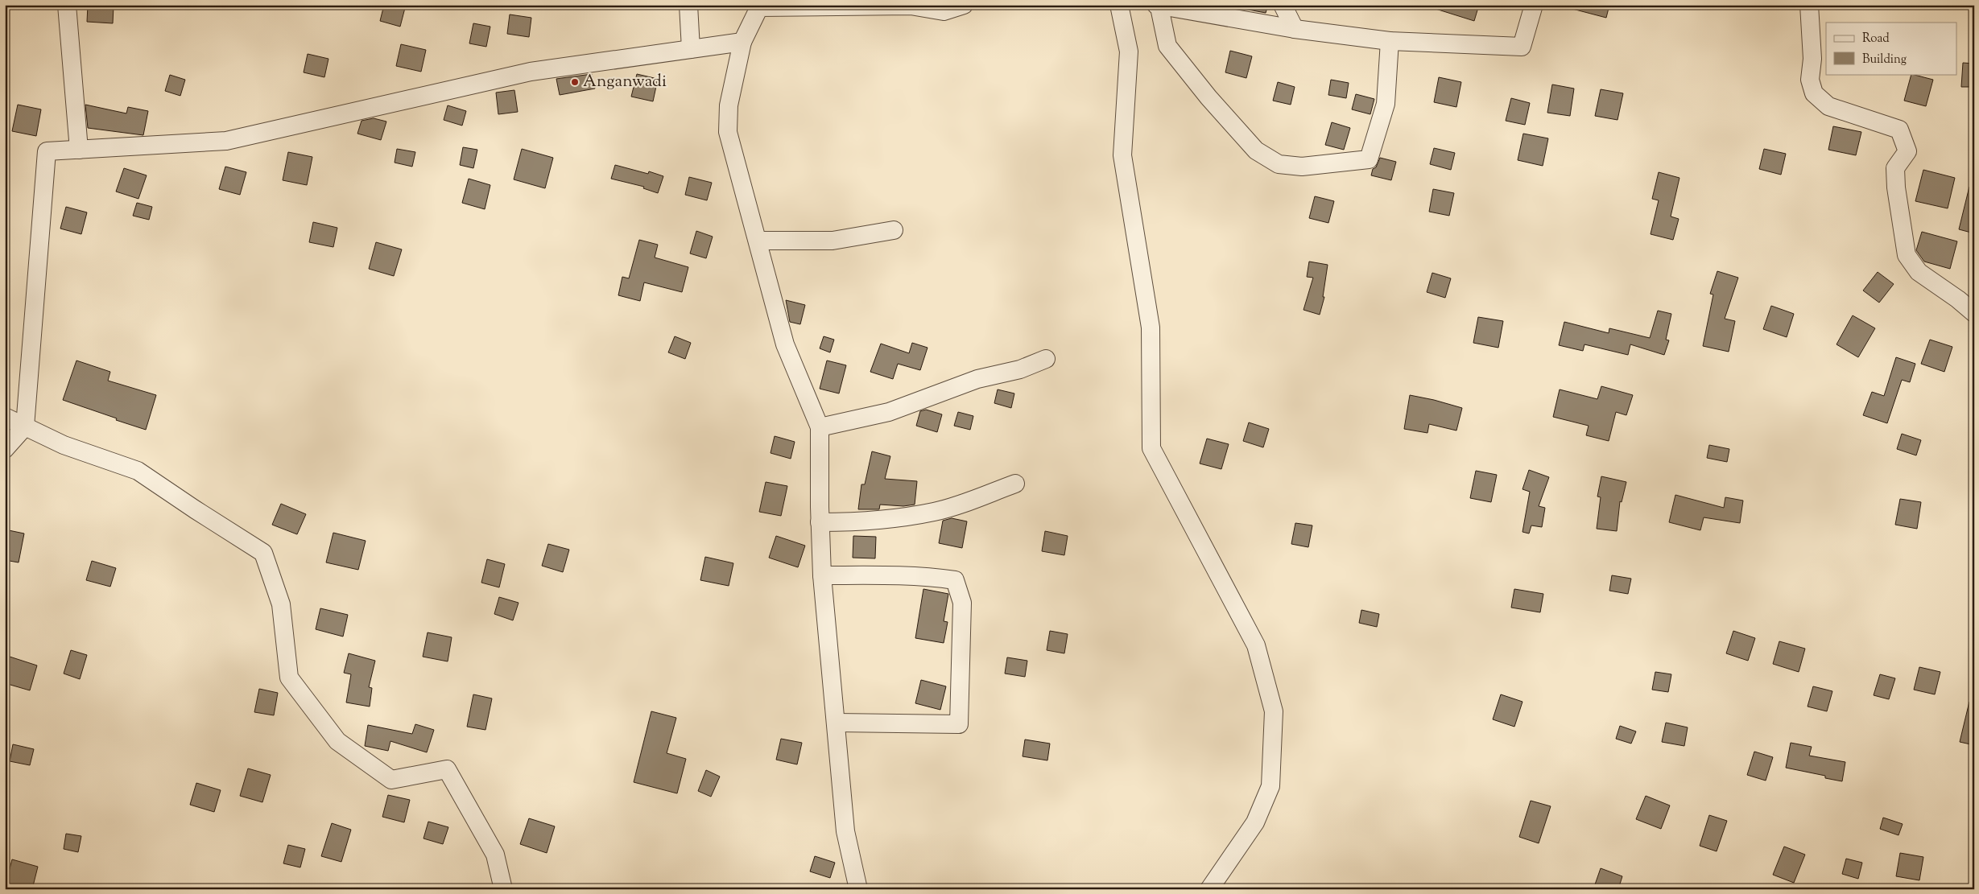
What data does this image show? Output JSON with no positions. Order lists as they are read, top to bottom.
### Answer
{
  "places": ["Anganwadi"],
  "legend": ["Road", "Building"]
}
